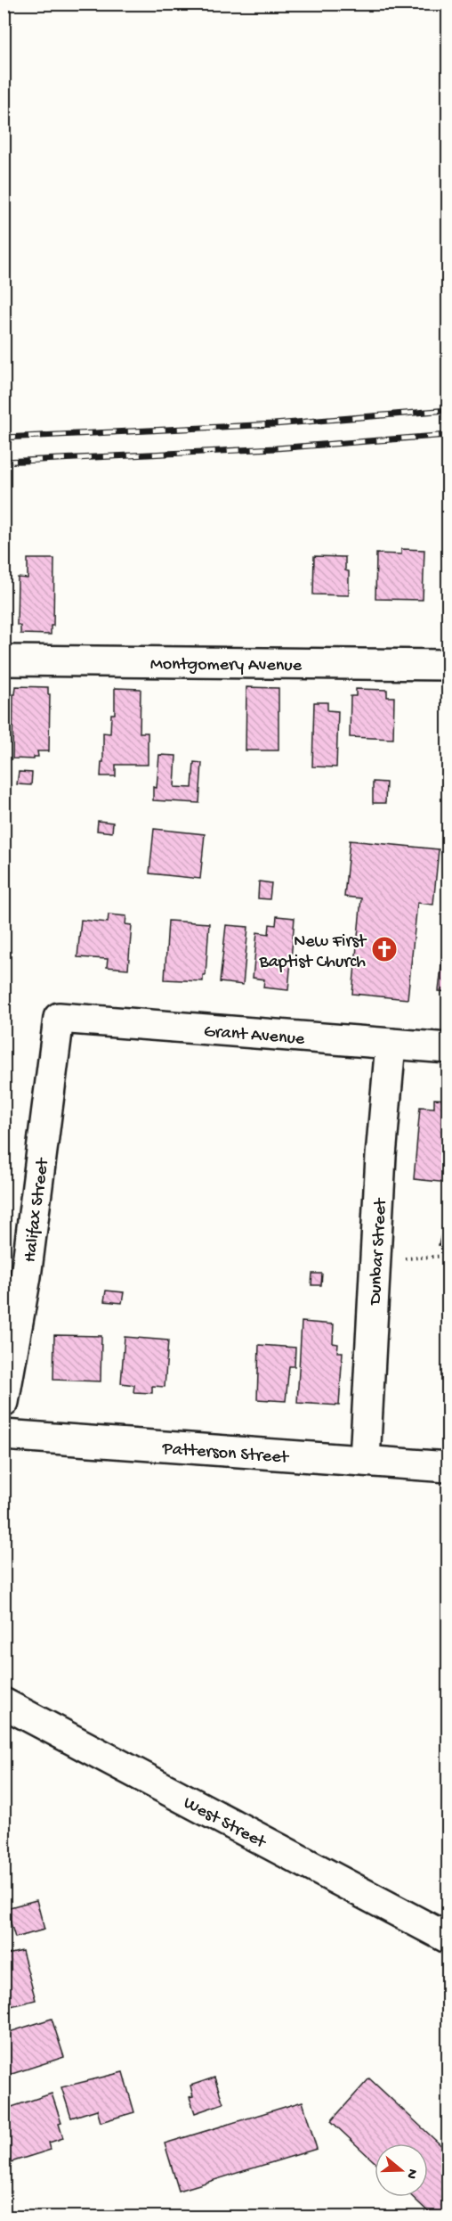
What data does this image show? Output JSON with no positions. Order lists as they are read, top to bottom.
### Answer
{
  "streets": {
    "street": [
      "Montgomery Avenue",
      "Grant Avenue",
      "Halifax Street",
      "Dunbar Street",
      "Patterson Street",
      "West Street"
    ]
  },
  "crossings": [
    ["Grant Avenue", "Halifax Street"],
    ["Grant Avenue", "Dunbar Street"],
    ["Dunbar Street", "Patterson Street"]
  ],
  "places": {
    "church": ["New First Baptist Church"]
  },
  "north": "right"
}
